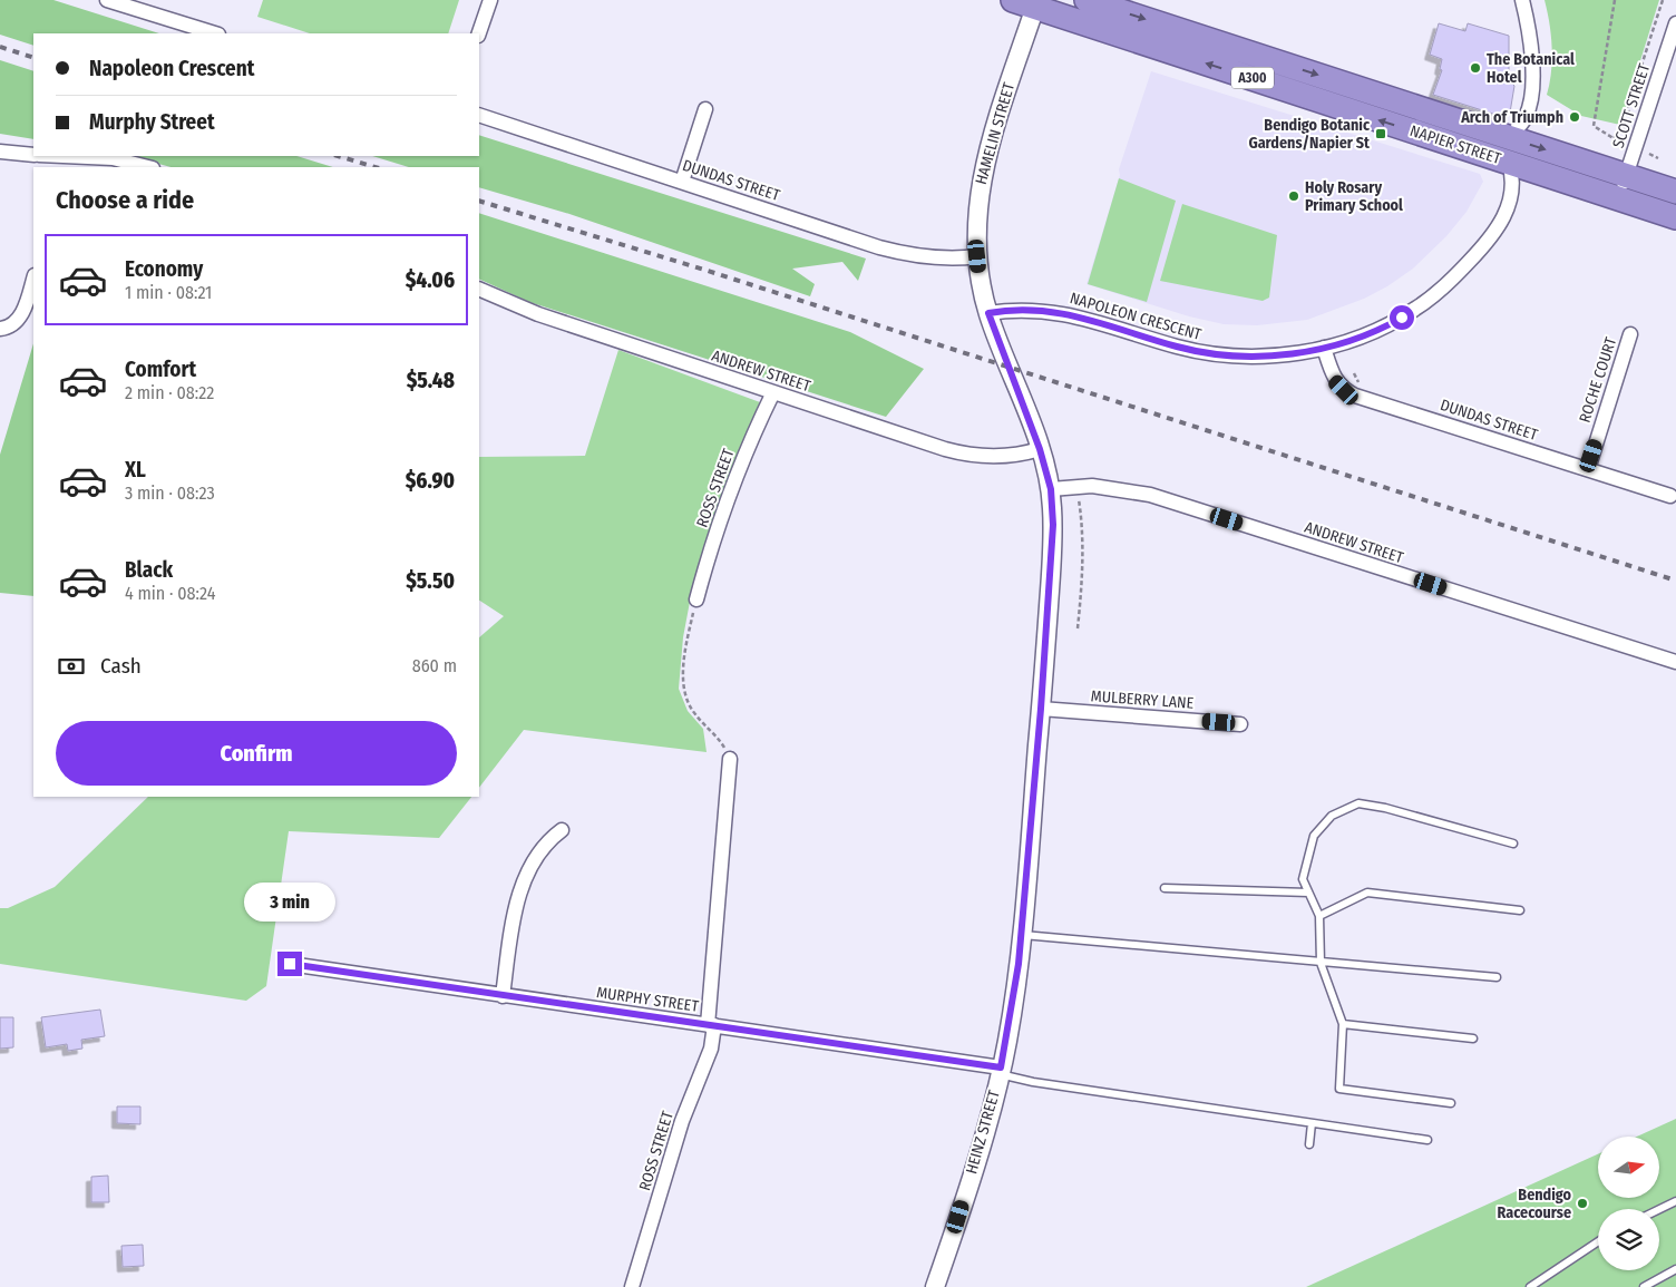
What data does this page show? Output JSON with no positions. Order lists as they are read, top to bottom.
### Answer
{
  "streets": {
    "highway": ["A300", "NAPIER STREET"],
    "street": [
      "SCOTT STREET",
      "HAMELIN STREET",
      "DUNDAS STREET",
      "NAPOLEON CRESCENT",
      "ANDREW STREET",
      "ROCHE COURT",
      "ROSS STREET",
      "MULBERRY LANE",
      "MURPHY STREET",
      "HEINZ STREET"
    ]
  },
  "crossings": [
    ["SCOTT STREET", "NAPIER STREET"],
    ["HAMELIN STREET", "NAPIER STREET"],
    ["HAMELIN STREET", "DUNDAS STREET"],
    ["HAMELIN STREET", "NAPOLEON CRESCENT"],
    ["HAMELIN STREET", "HEINZ STREET"],
    ["NAPIER STREET", "NAPOLEON CRESCENT"],
    ["DUNDAS STREET", "NAPOLEON CRESCENT"],
    ["DUNDAS STREET", "ROCHE COURT"],
    ["ANDREW STREET", "ROSS STREET"],
    ["ANDREW STREET", "HEINZ STREET"],
    ["ROSS STREET", "MURPHY STREET"],
    ["MULBERRY LANE", "HEINZ STREET"],
    ["MURPHY STREET", "HEINZ STREET"]
  ],
  "places": {
    "other": [
      "The Botanical Hotel",
      "Arch of Triumph",
      "Holy Rosary Primary School",
      "Bendigo Racecourse"
    ],
    "transit": ["Bendigo Botanic Gardens/Napier St"]
  },
  "north": "right",
  "page": {
    "banner": ["Napoleon Crescent", "Murphy Street"],
    "heading": "Choose a ride",
    "list": [
      {
        "name": "Economy",
        "note": "1 min · 08:21",
        "value": "$4.06"
      },
      {
        "name": "Comfort",
        "note": "2 min · 08:22",
        "value": "$5.48"
      },
      {
        "name": "XL",
        "note": "3 min · 08:23",
        "value": "$6.90"
      },
      {
        "name": "Black",
        "note": "4 min · 08:24",
        "value": "$5.50"
      }
    ],
    "pay": ["Cash", "860 m"],
    "buttons": "Confirm",
    "bubble": "3 min"
  }
}
